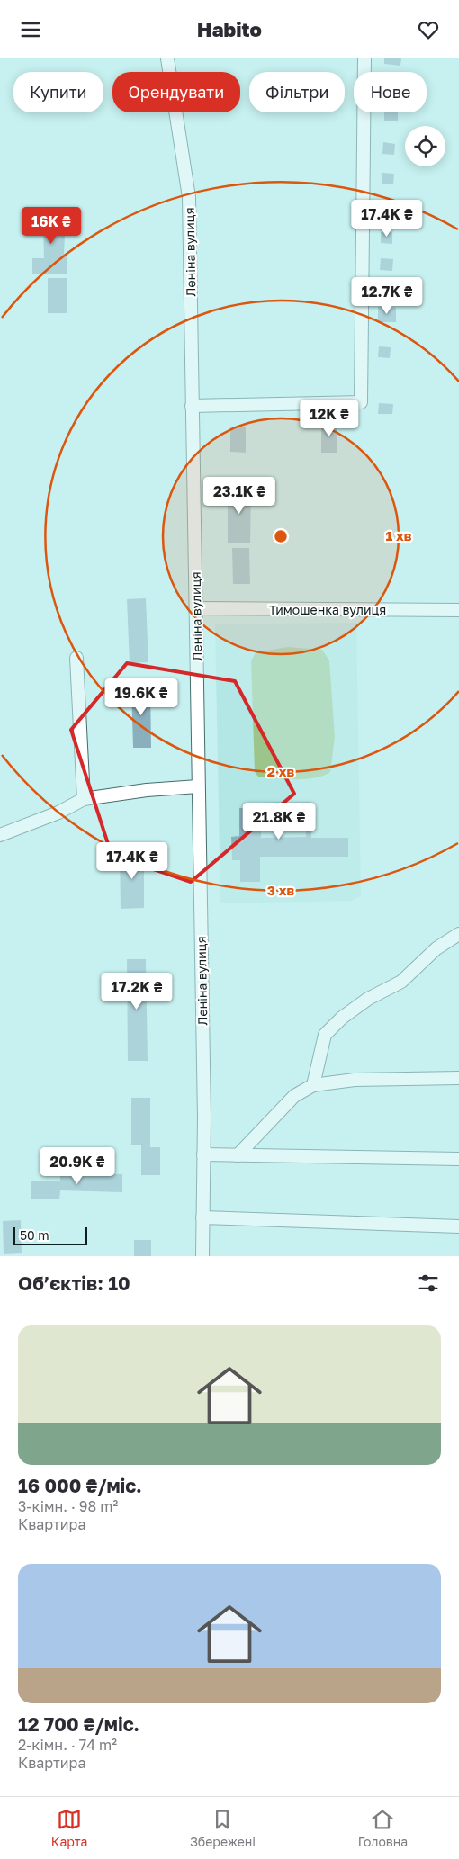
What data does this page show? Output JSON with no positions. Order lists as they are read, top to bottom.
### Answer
{
  "streets": {
    "street": ["Леніна вулиця", "Тимошенка вулиця"]
  },
  "crossings": [
    ["Леніна вулиця", "Тимошенка вулиця"]
  ],
  "scale_bar": "50 m",
  "page": {
    "header": "Habito",
    "chip": [
      "Купити",
      "Орендувати",
      "Фільтри",
      "Нове"
    ],
    "price": [
      "17.4K ₴",
      "16K ₴",
      "12.7K ₴",
      "12K ₴",
      "23.1K ₴",
      "19.6K ₴",
      "21.8K ₴",
      "17.4K ₴",
      "17.2K ₴",
      "20.9K ₴"
    ],
    "scale": "50 m",
    "heading": "Об’єктів: 10",
    "list": [
      {
        "name": "16 000 ₴/міс.",
        "note": "3-кімн. · 98 m² · Квартира"
      },
      {
        "name": "12 700 ₴/міс.",
        "note": "2-кімн. · 74 m² · Квартира"
      }
    ],
    "tabs": ["Карта", "Збережені", "Головна"]
  },
  "rings": ["1 хв", "2 хв", "3 хв"]
}
